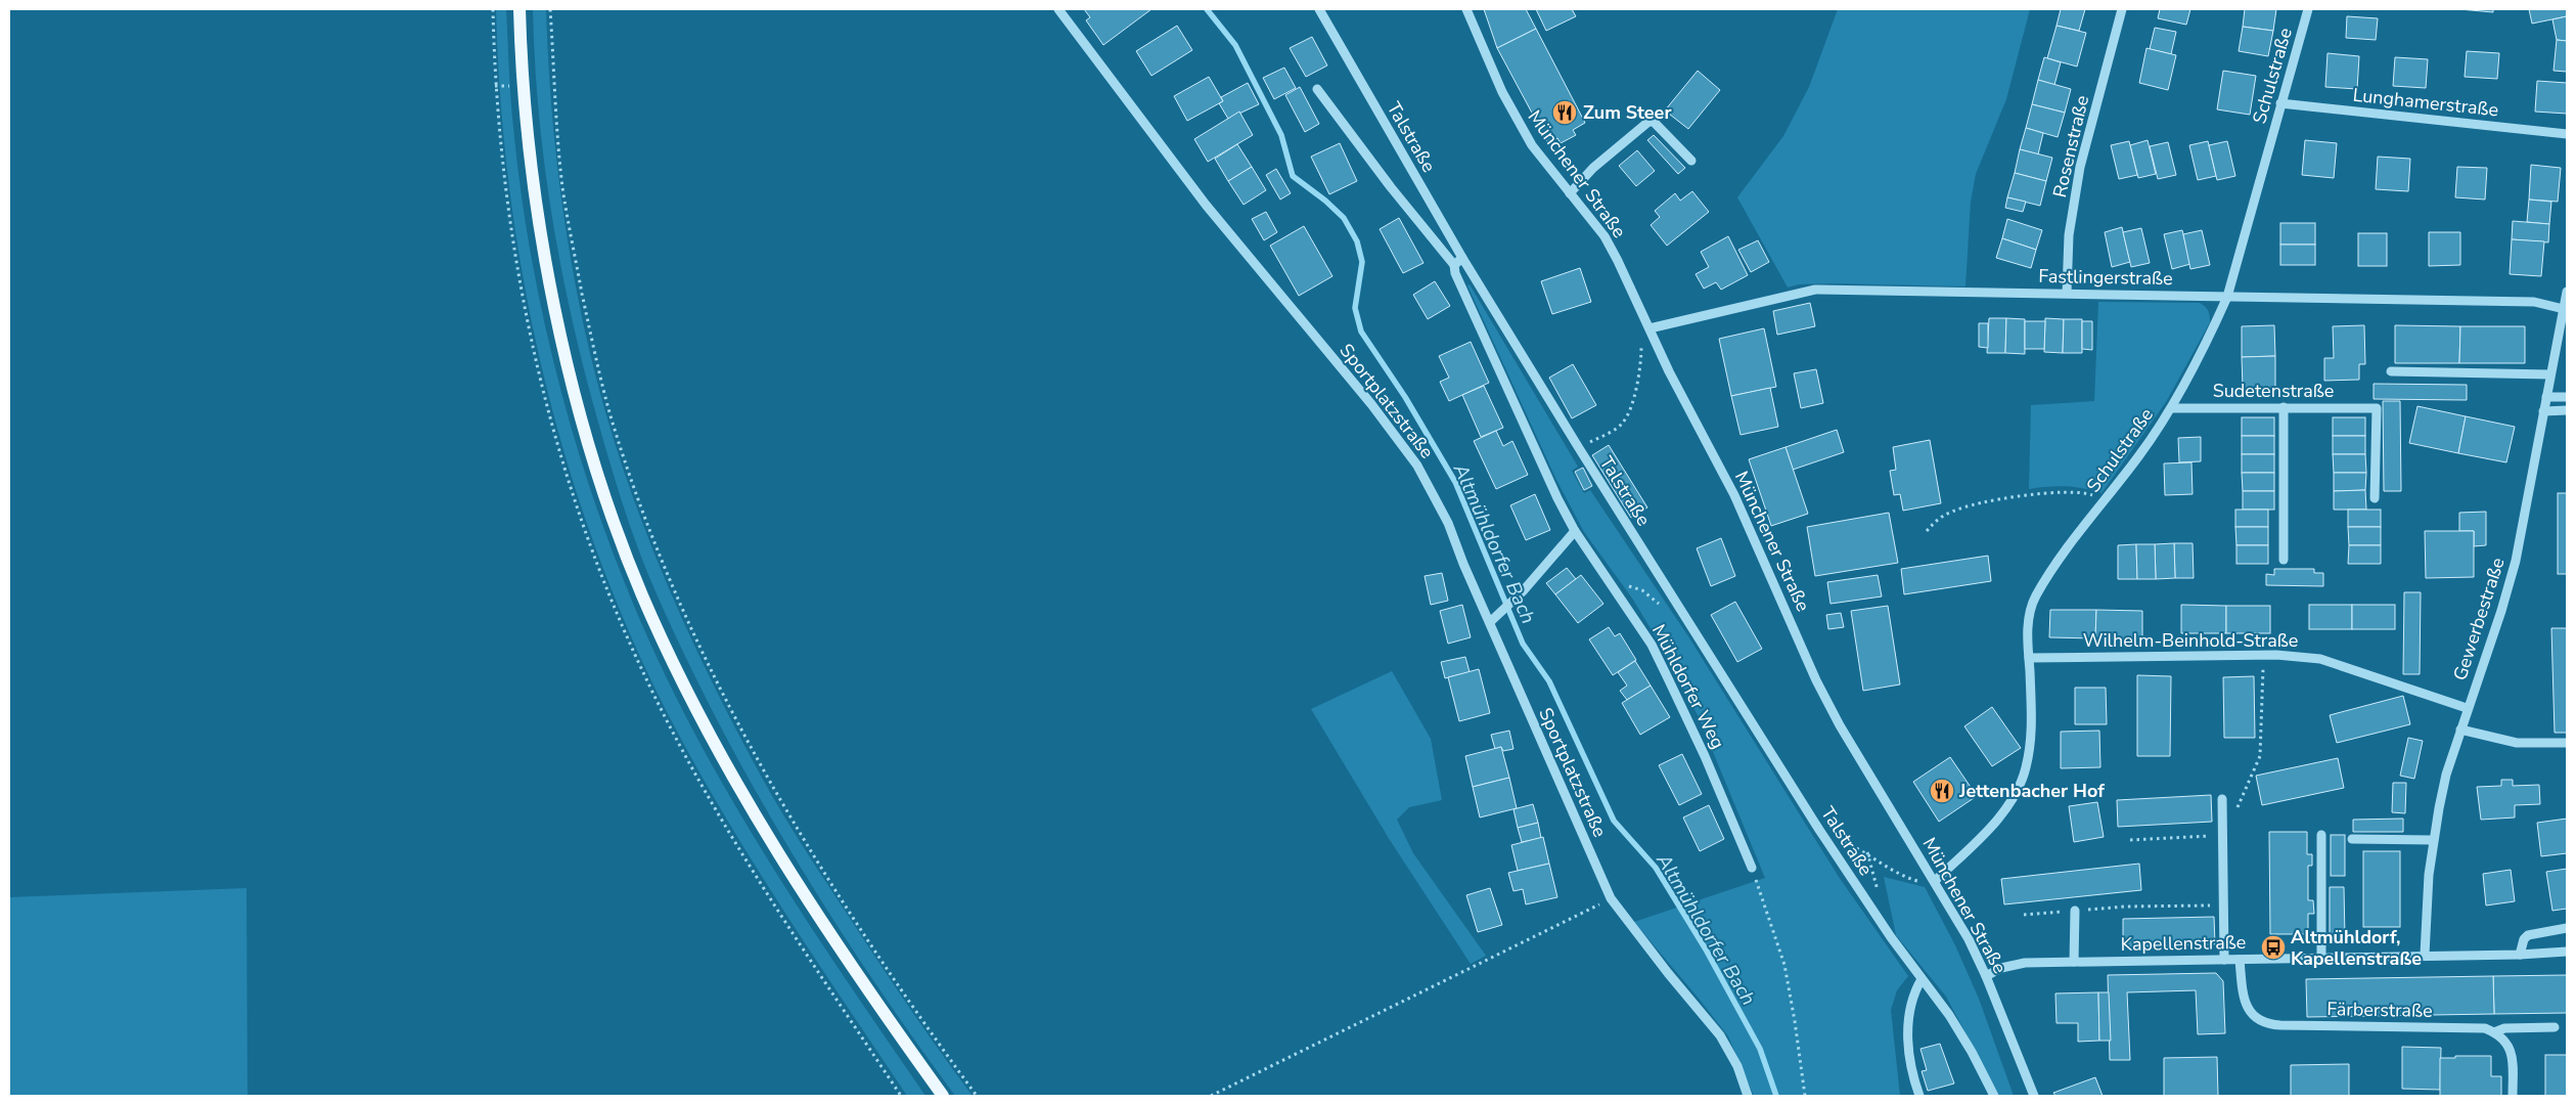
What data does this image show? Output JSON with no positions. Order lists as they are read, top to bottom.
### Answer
{
  "streets": {
    "street": [
      "Schulstraße",
      "Lunghamerstraße",
      "Talstraße",
      "Rosenstraße",
      "Münchener Straße",
      "Fastlingerstraße",
      "Sudetenstraße",
      "Sportplatzstraße",
      "Gewerbestraße",
      "Wilhelm-Beinhold-Straße",
      "Mühldorfer Weg",
      "Kapellenstraße",
      "Färberstraße"
    ]
  },
  "crossings": [
    ["Schulstraße", "Lunghamerstraße"],
    ["Schulstraße", "Münchener Straße"],
    ["Schulstraße", "Fastlingerstraße"],
    ["Schulstraße", "Sudetenstraße"],
    ["Schulstraße", "Wilhelm-Beinhold-Straße"],
    ["Rosenstraße", "Fastlingerstraße"],
    ["Münchener Straße", "Fastlingerstraße"],
    ["Münchener Straße", "Kapellenstraße"],
    ["Fastlingerstraße", "Gewerbestraße"],
    ["Gewerbestraße", "Wilhelm-Beinhold-Straße"],
    ["Gewerbestraße", "Kapellenstraße"],
    ["Kapellenstraße", "Färberstraße"]
  ],
  "water": ["Altmühldorfer Bach"],
  "places": {
    "restaurant": ["Zum Steer", "Jettenbacher Hof"],
    "bus stop": ["Altmühldorf, Kapellenstraße"]
  }
}
